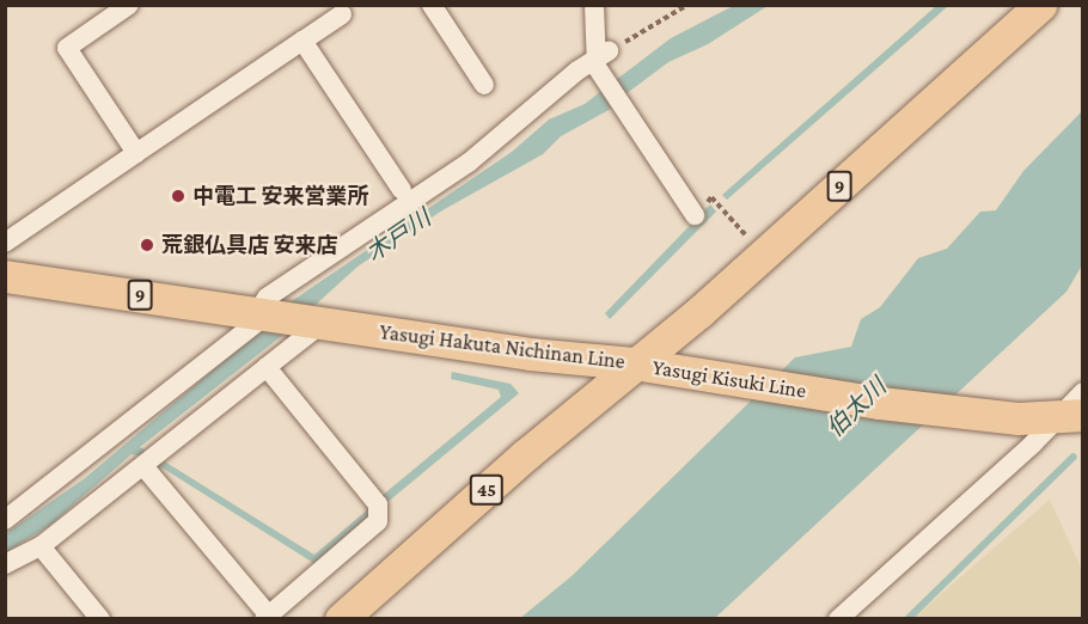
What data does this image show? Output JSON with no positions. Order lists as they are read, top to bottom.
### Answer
{
  "streets": {
    "main road": [
      "9",
      "Yasugi Hakuta Nichinan Line",
      "Yasugi Kisuki Line",
      "45"
    ]
  },
  "crossings": [
    ["Yasugi Hakuta Nichinan Line", "Yasugi Kisuki Line"]
  ],
  "water": ["木戸川", "伯太川"],
  "places": ["中電工 安来営業所", "荒銀仏具店 安来店"]
}
